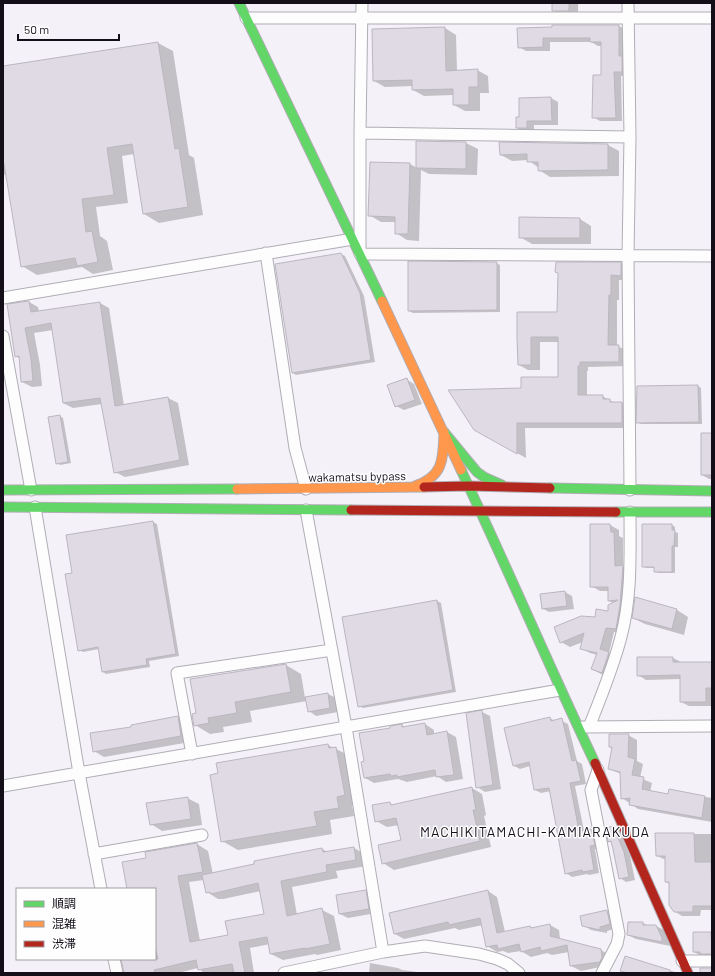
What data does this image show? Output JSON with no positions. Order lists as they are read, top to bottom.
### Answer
{
  "streets": {
    "main road": ["wakamatsu bypass"]
  },
  "districts": ["MACHIKITAMACHI-KAMIARAKUDA"],
  "legend": ["順調", "混雑", "渋滞"],
  "scale_bar": "50 m"
}
